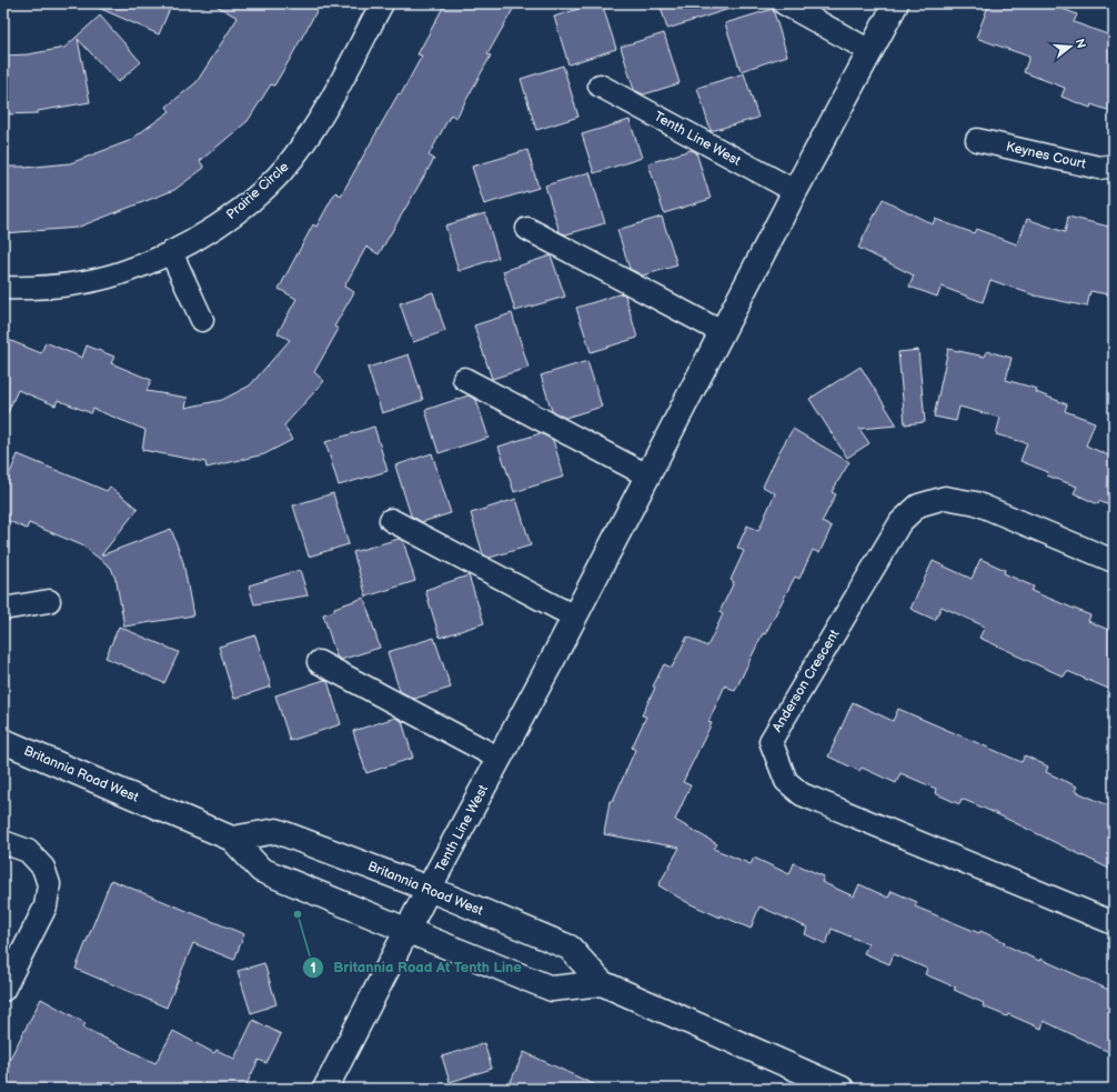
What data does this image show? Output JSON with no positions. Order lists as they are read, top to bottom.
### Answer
{
  "streets": {
    "main road": ["Tenth Line West", "Britannia Road West"],
    "street": ["Keynes Court", "Prairie Circle", "Anderson Crescent"]
  },
  "crossings": [
    ["Tenth Line West", "Britannia Road West"]
  ],
  "places": ["Britannia Road At Tenth Line"],
  "north": "right"
}
